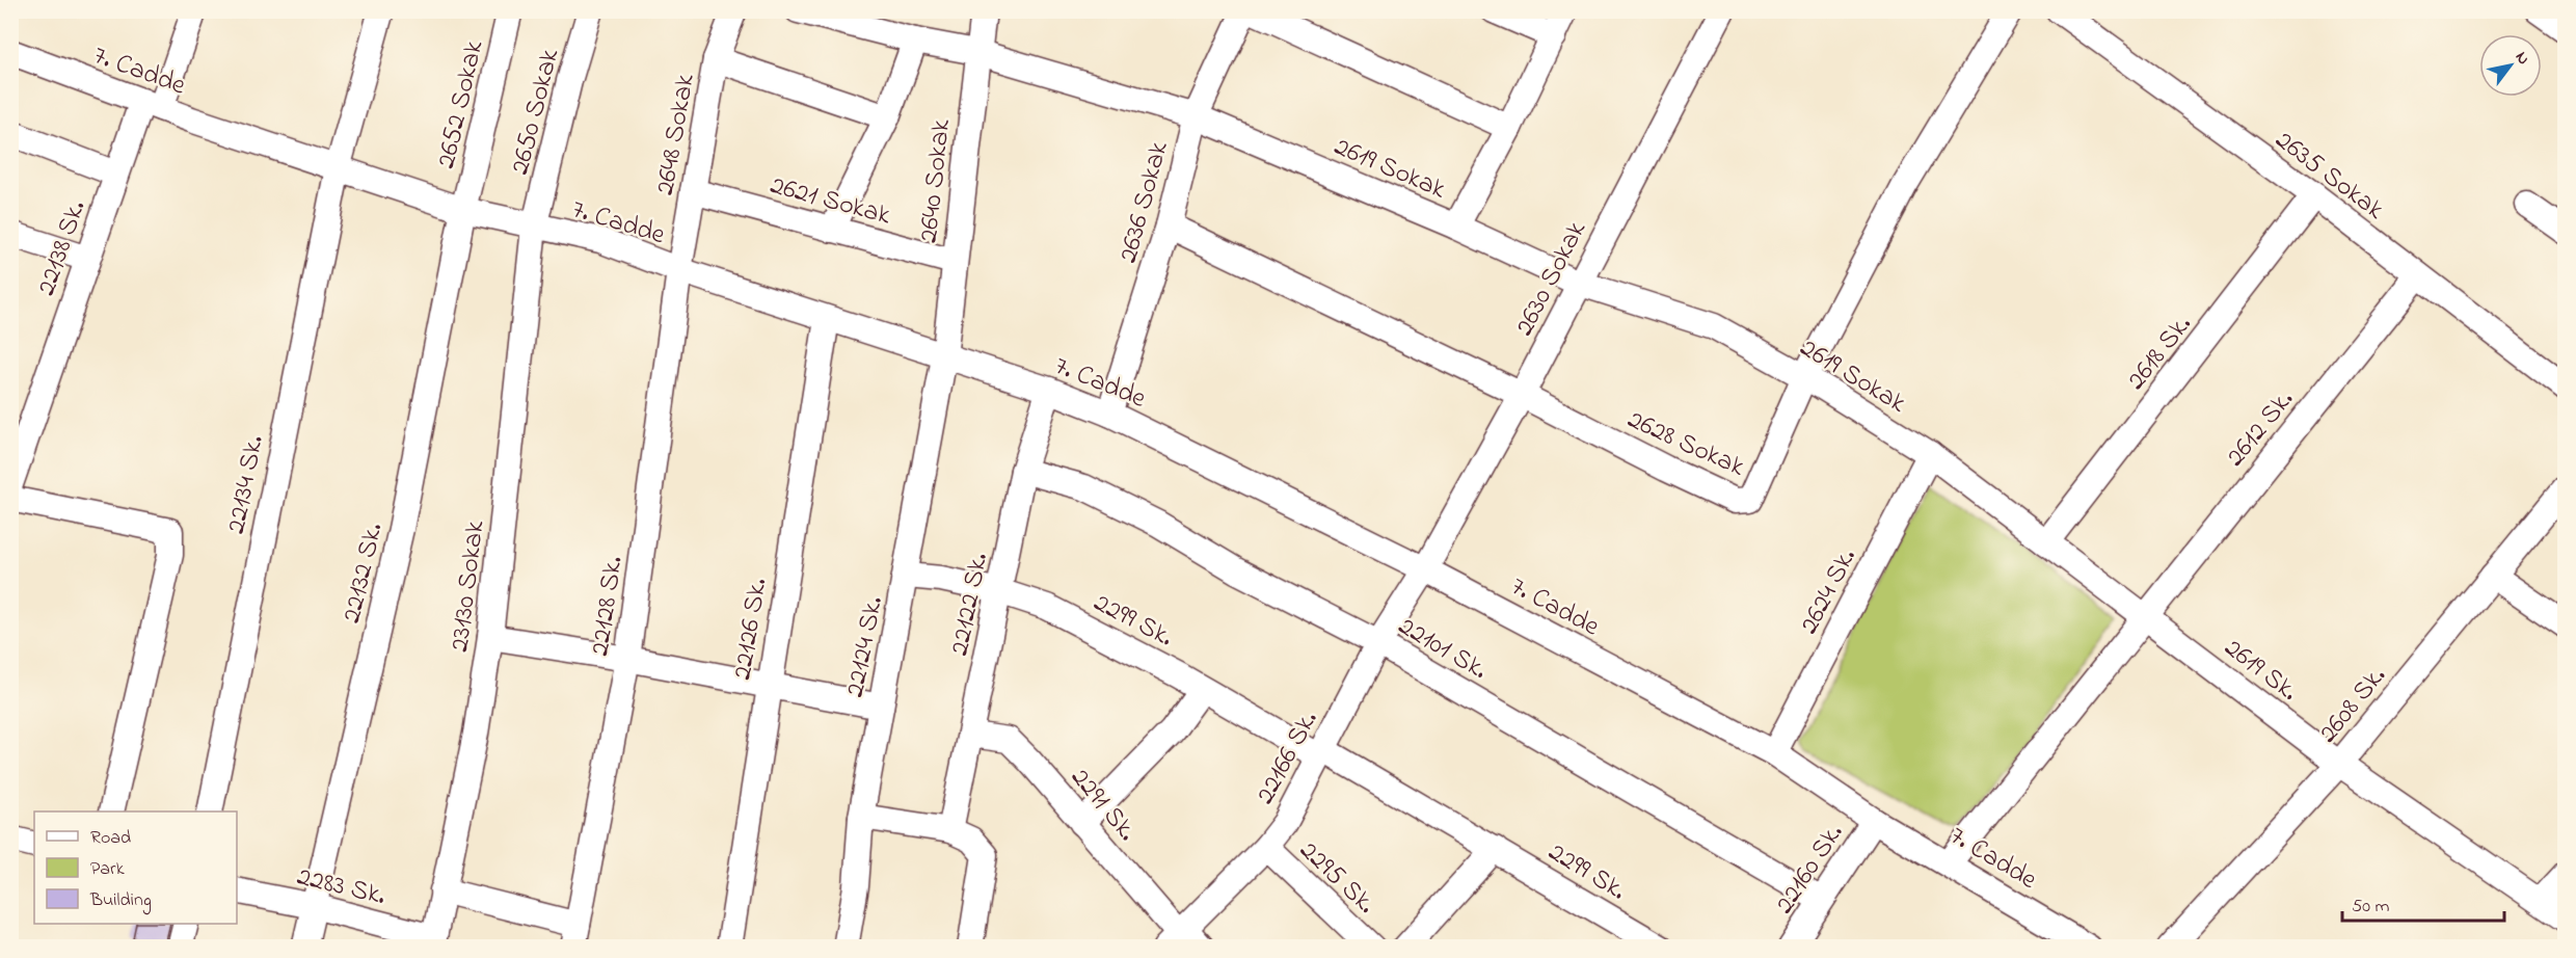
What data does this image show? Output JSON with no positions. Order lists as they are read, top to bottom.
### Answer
{
  "streets": {
    "street": [
      "7. Cadde",
      "2652 Sokak",
      "2650 Sokak",
      "2648 Sokak",
      "2619 Sokak",
      "2635 Sokak",
      "2640 Sokak",
      "2621 Sokak",
      "2636 Sokak",
      "22138 Sk.",
      "2630 Sokak",
      "2618 Sk.",
      "2612 Sk.",
      "2628 Sokak",
      "22134 Sk.",
      "22132 Sk.",
      "23130 Sokak",
      "2624 Sk.",
      "22122 Sk.",
      "22128 Sk.",
      "2299 Sk.",
      "22126 Sk.",
      "22124 Sk.",
      "22101 Sk.",
      "2619 Sk.",
      "2608 Sk.",
      "22166 Sk.",
      "2291 Sk.",
      "22160 Sk.",
      "2295 Sk.",
      "2283 Sk."
    ]
  },
  "crossings": [
    ["7. Cadde", "2652 Sokak"],
    ["7. Cadde", "2650 Sokak"],
    ["7. Cadde", "2648 Sokak"],
    ["7. Cadde", "2640 Sokak"],
    ["7. Cadde", "2636 Sokak"],
    ["7. Cadde", "22138 Sk."],
    ["7. Cadde", "2630 Sokak"],
    ["7. Cadde", "2612 Sk."],
    ["7. Cadde", "22134 Sk."],
    ["7. Cadde", "22132 Sk."],
    ["7. Cadde", "23130 Sokak"],
    ["7. Cadde", "2624 Sk."],
    ["7. Cadde", "22122 Sk."],
    ["7. Cadde", "22128 Sk."],
    ["7. Cadde", "22126 Sk."],
    ["7. Cadde", "22124 Sk."],
    ["7. Cadde", "22166 Sk."],
    ["7. Cadde", "22160 Sk."],
    ["2652 Sokak", "22132 Sk."],
    ["2650 Sokak", "23130 Sokak"],
    ["2648 Sokak", "2621 Sokak"],
    ["2648 Sokak", "22128 Sk."],
    ["2619 Sokak", "2640 Sokak"],
    ["2619 Sokak", "2636 Sokak"],
    ["2619 Sokak", "2630 Sokak"],
    ["2619 Sokak", "2628 Sokak"],
    ["2619 Sokak", "2624 Sk."],
    ["2619 Sokak", "2619 Sk."],
    ["2635 Sokak", "2618 Sk."],
    ["2635 Sokak", "2612 Sk."],
    ["2640 Sokak", "2621 Sokak"],
    ["2640 Sokak", "22124 Sk."],
    ["2636 Sokak", "2628 Sokak"],
    ["2630 Sokak", "2628 Sokak"],
    ["2630 Sokak", "22166 Sk."],
    ["2618 Sk.", "2619 Sk."],
    ["2612 Sk.", "2619 Sk."],
    ["22132 Sk.", "2283 Sk."],
    ["23130 Sokak", "2283 Sk."],
    ["2624 Sk.", "2619 Sk."],
    ["22122 Sk.", "2299 Sk."],
    ["22122 Sk.", "22101 Sk."],
    ["22122 Sk.", "2291 Sk."],
    ["2299 Sk.", "22124 Sk."],
    ["2299 Sk.", "22166 Sk."],
    ["22101 Sk.", "22166 Sk."],
    ["22101 Sk.", "22160 Sk."],
    ["2619 Sk.", "2608 Sk."],
    ["22166 Sk.", "2291 Sk."],
    ["22166 Sk.", "2295 Sk."]
  ],
  "legend": ["Road", "Park", "Building"],
  "scale_bar": "50 m",
  "north": "top right"
}
